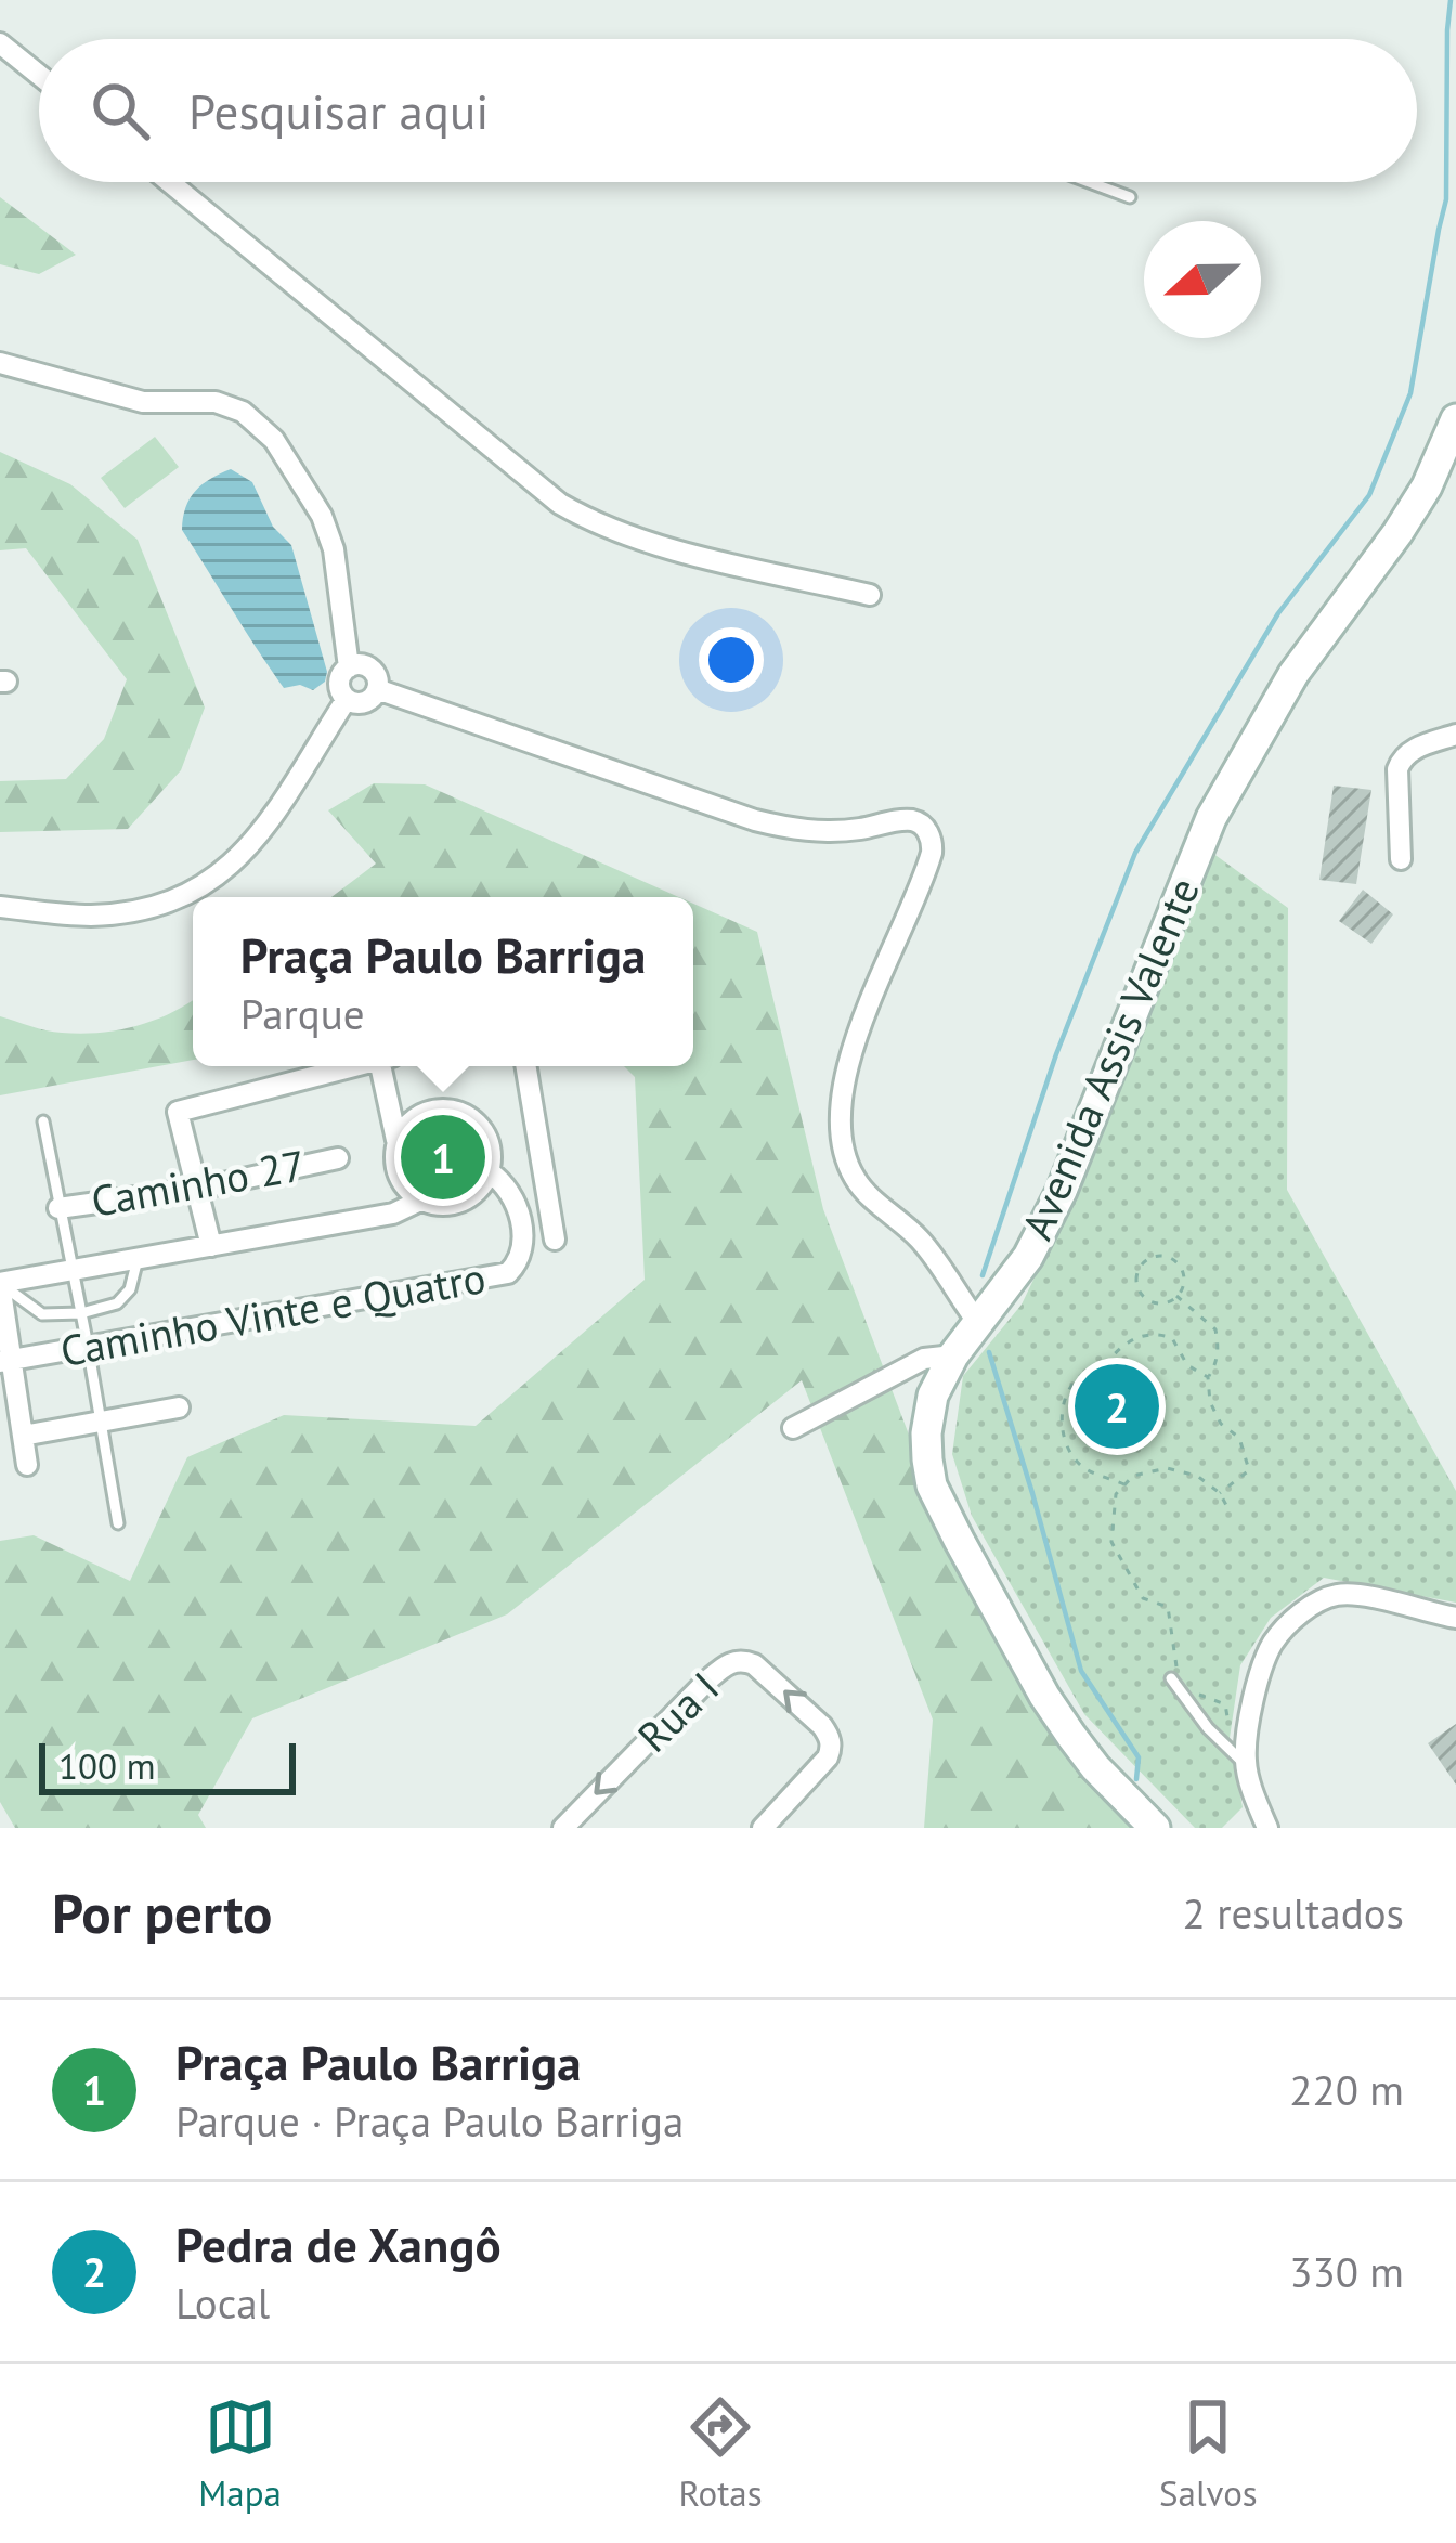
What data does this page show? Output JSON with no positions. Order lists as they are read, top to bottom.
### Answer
{
  "streets": {
    "main road": ["Avenida Assis Valente"],
    "street": ["Caminho 27", "Caminho Vinte e Quatro", "Rua I"]
  },
  "scale_bar": "100 m",
  "north": "left",
  "page": {
    "search": "Pesquisar aqui",
    "popup": ["Praça Paulo Barriga", "Parque"],
    "pins": ["1", "2"],
    "scale": "100 m",
    "heading": ["Por perto", "2 resultados"],
    "list": [
      {
        "mark": "1",
        "name": "Praça Paulo Barriga",
        "note": "Parque · Praça Paulo Barriga",
        "value": "220 m"
      },
      {
        "mark": "2",
        "name": "Pedra de Xangô",
        "note": "Local",
        "value": "330 m"
      }
    ],
    "nav": ["Mapa", "Rotas", "Salvos"]
  }
}
